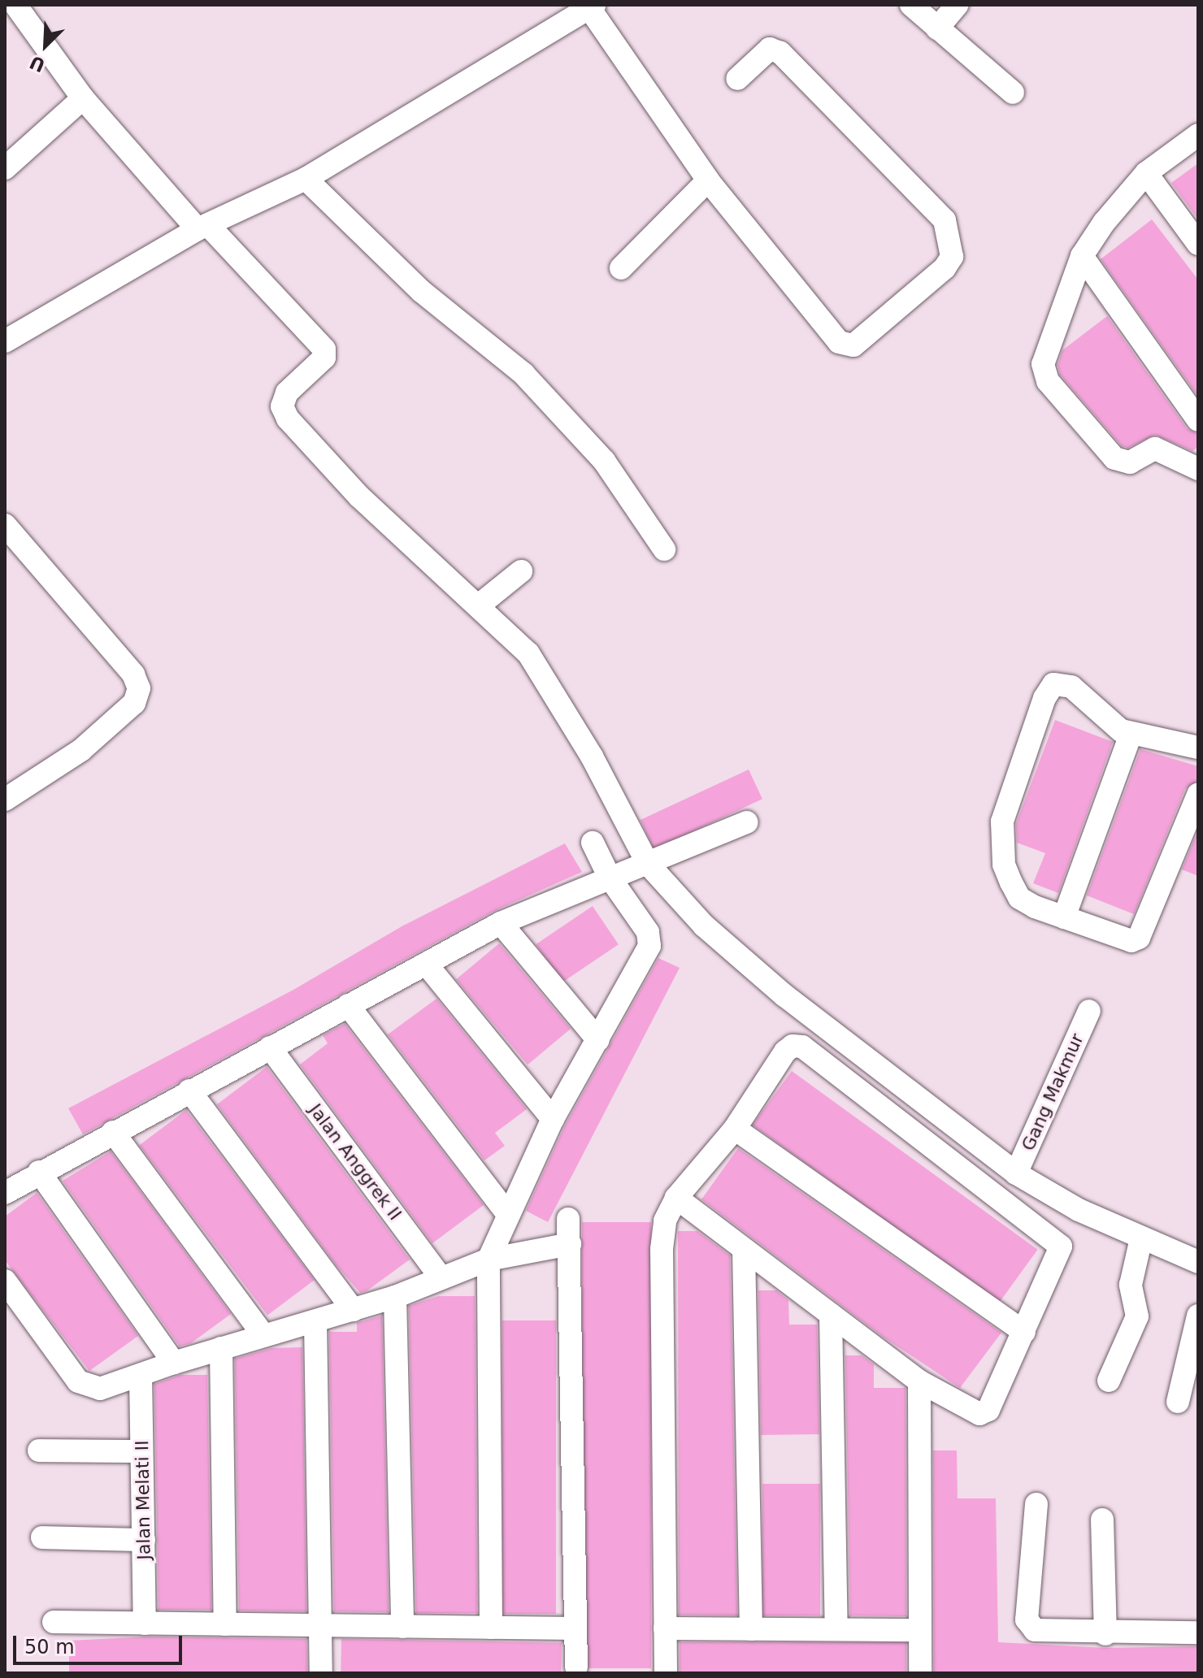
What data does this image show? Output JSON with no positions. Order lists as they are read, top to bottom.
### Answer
{
  "streets": {
    "street": ["Gang Makmur", "Jalan Anggrek II", "Jalan Melati II"]
  },
  "scale_bar": "50 m",
  "north": "bottom left"
}
